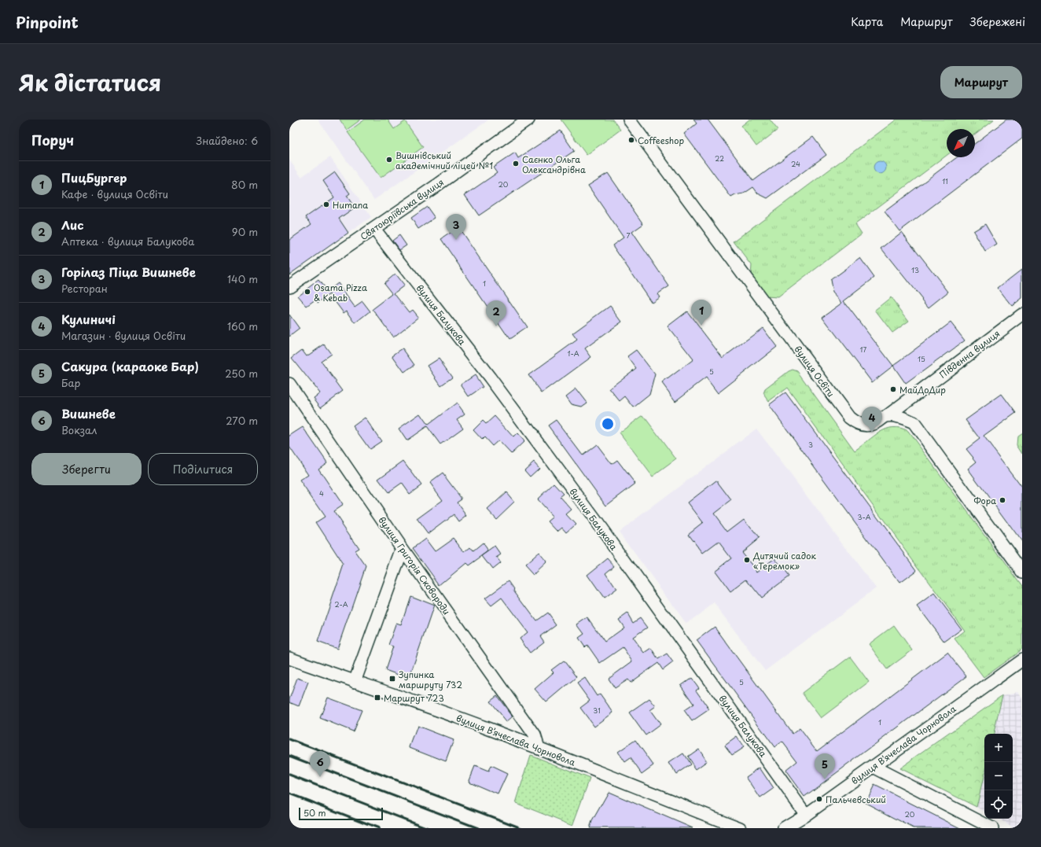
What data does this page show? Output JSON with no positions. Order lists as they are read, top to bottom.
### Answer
{
  "streets": {
    "street": [
      "Святоюріївська вулиця",
      "вулиця Балукова",
      "Південна вулиця",
      "вулиця Освіти",
      "вулиця Григорія Сковороди",
      "вулиця Вʼячеслава Чорновола"
    ]
  },
  "crossings": [
    ["Святоюріївська вулиця", "вулиця Балукова"],
    ["вулиця Балукова", "вулиця Вʼячеслава Чорновола"],
    ["Південна вулиця", "вулиця Освіти"],
    ["вулиця Григорія Сковороди", "вулиця Вʼячеслава Чорновола"]
  ],
  "places": {
    "other": [
      "Coffeeshop",
      "Вишнівський академічний ліцей №1",
      "Саєнко Ольга Олександрівна",
      "Humana",
      "Osama Pizza & Kebab",
      "МайДоДир",
      "Фора",
      "Дитячий садок «Теремок»",
      "Пальчевський"
    ],
    "transit": ["Зупинка маршруту 732", "Маршрут 723"]
  },
  "house_numbers": [
    "22",
    "24",
    "11",
    "20",
    "7",
    "13",
    "1",
    "17",
    "1-А",
    "15",
    "5",
    "3",
    "4",
    "3-А",
    "2-А",
    "5",
    "31",
    "1",
    "20"
  ],
  "scale_bar": "50 m",
  "north": "bottom left",
  "page": {
    "header": "Pinpoint",
    "nav": ["Карта", "Маршрут", "Збережені"],
    "title": "Як дістатися",
    "buttons": [
      "Маршрут",
      ["Зберегти", "Поділитися"]
    ],
    "heading": ["Поруч", "Знайдено: 6"],
    "list": [
      {
        "mark": "1",
        "name": "ПицБургер",
        "note": "Кафе · вулиця Освіти",
        "value": "80 m"
      },
      {
        "mark": "2",
        "name": "Лис",
        "note": "Аптека · вулиця Балукова",
        "value": "90 m"
      },
      {
        "mark": "3",
        "name": "Горілаз Піца Вишневе",
        "note": "Ресторан",
        "value": "140 m"
      },
      {
        "mark": "4",
        "name": "Кулиничі",
        "note": "Магазин · вулиця Освіти",
        "value": "160 m"
      },
      {
        "mark": "5",
        "name": "Сакура (караоке Бар)",
        "note": "Бар",
        "value": "250 m"
      },
      {
        "mark": "6",
        "name": "Вишневе",
        "note": "Вокзал",
        "value": "270 m"
      }
    ],
    "pins": [
      "3",
      "1",
      "2",
      "4",
      "6",
      "5"
    ],
    "map_buttons": ["+", "−"],
    "scale": "50 m"
  }
}
